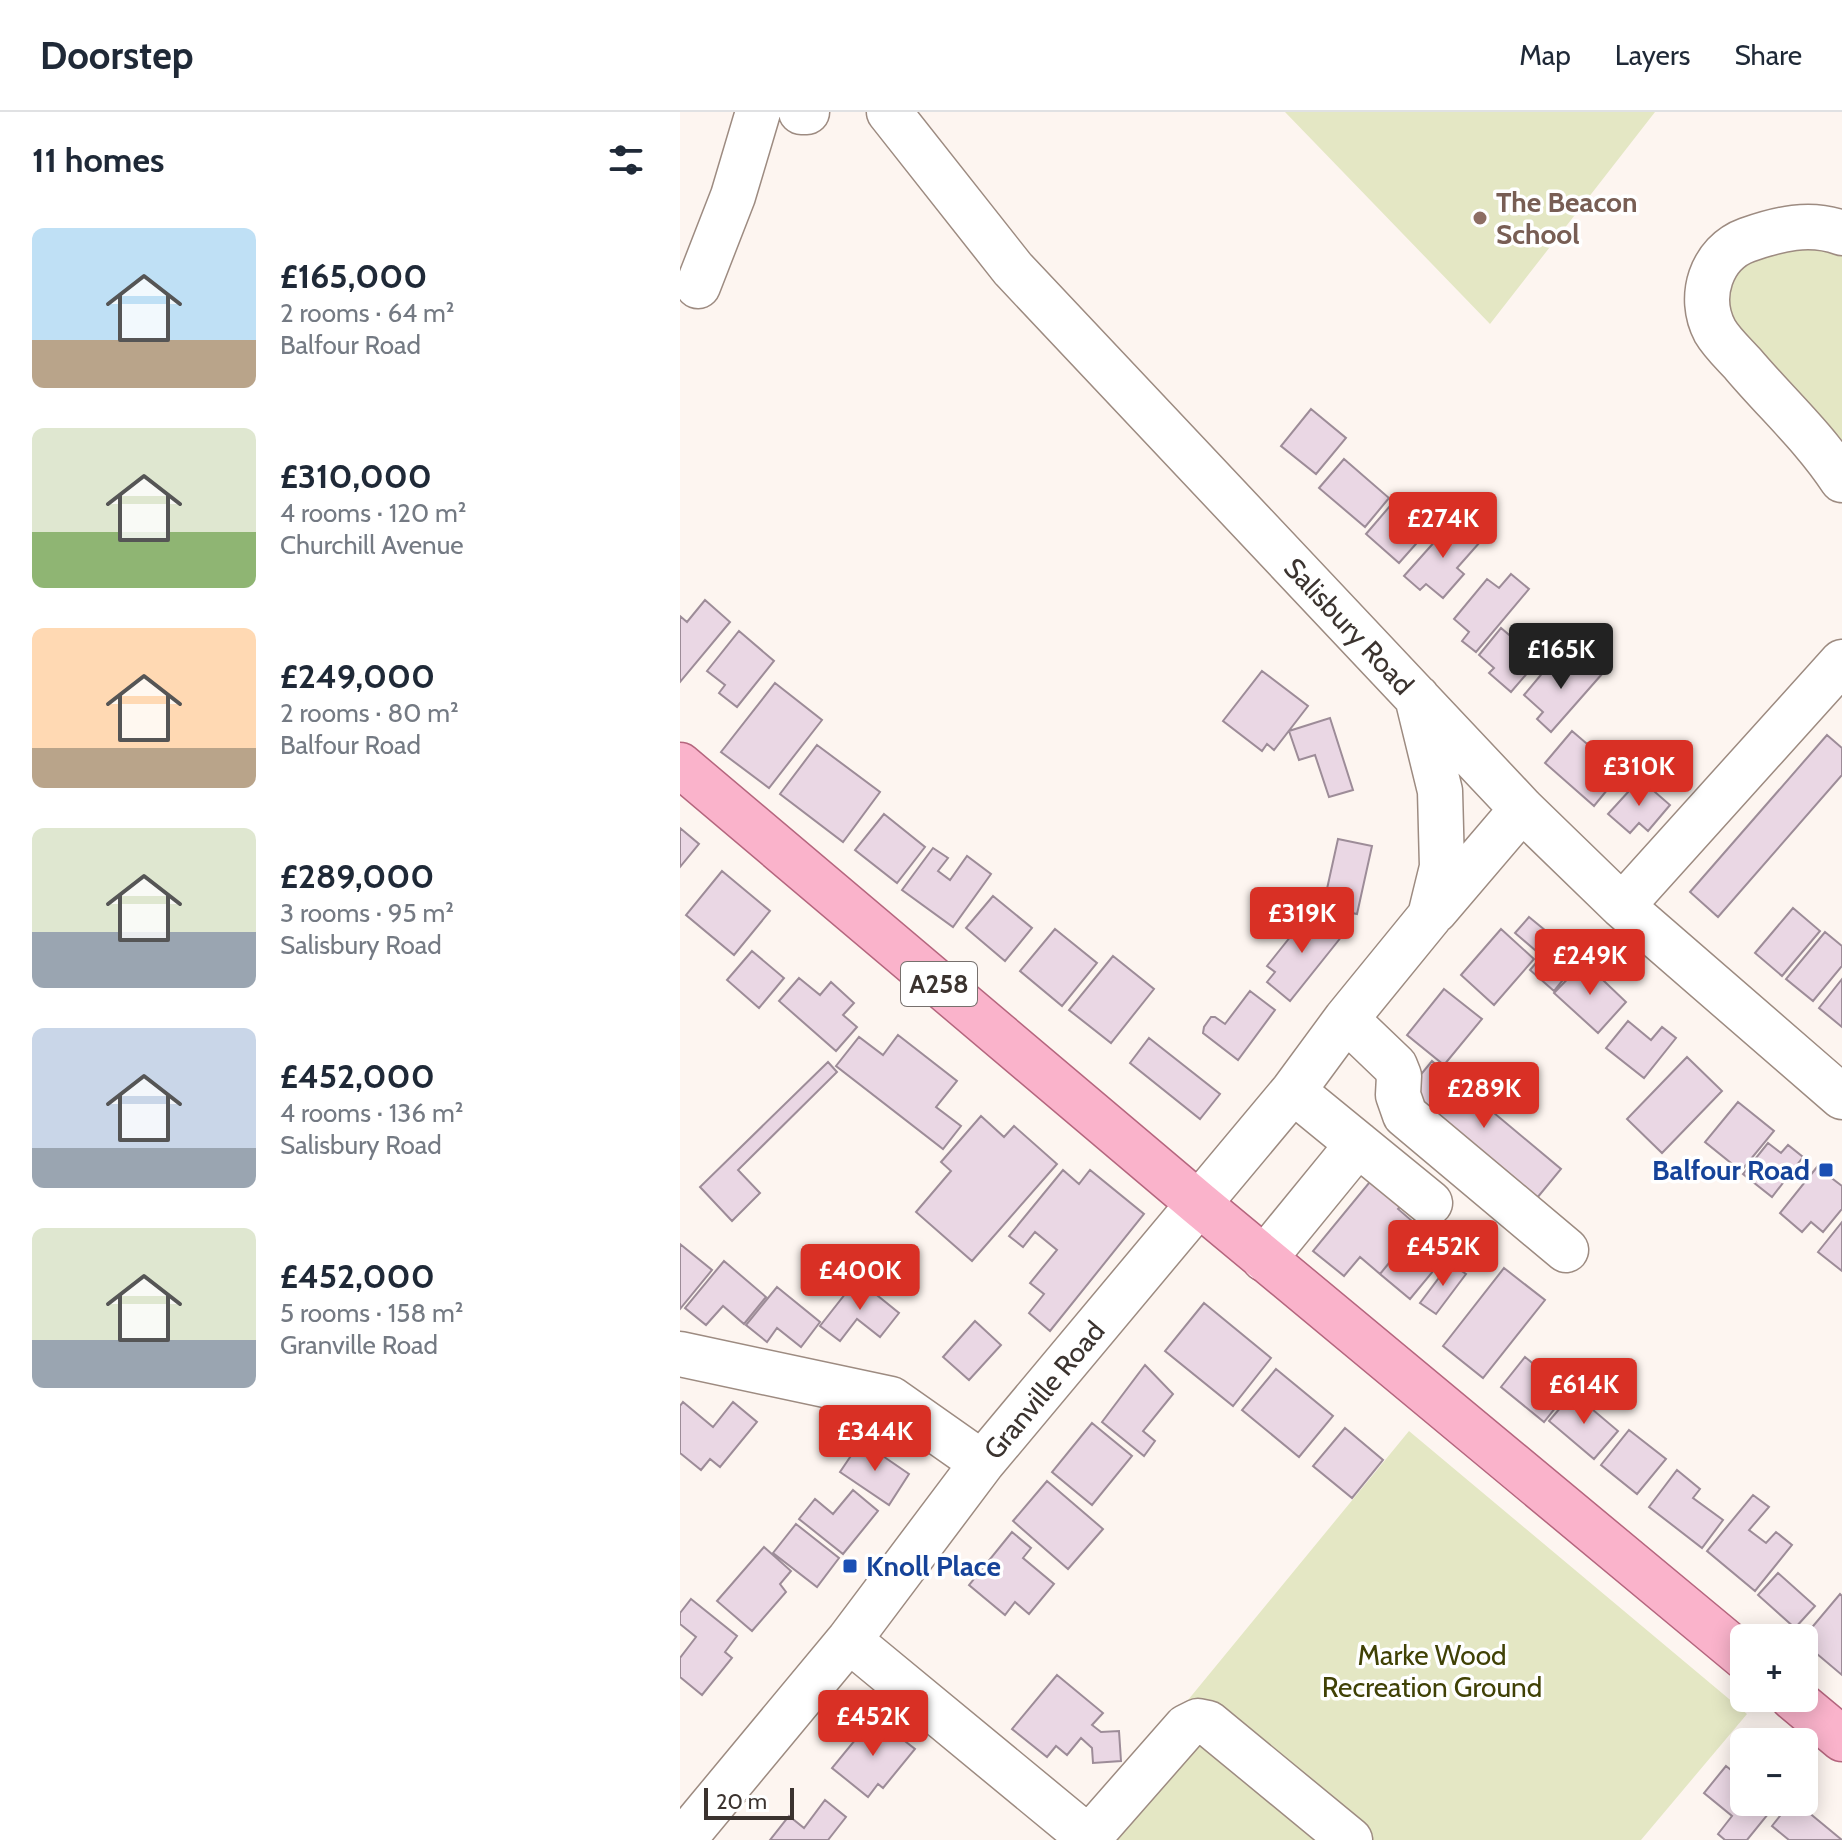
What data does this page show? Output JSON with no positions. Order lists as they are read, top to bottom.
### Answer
{
  "streets": {
    "main road": ["A258"],
    "street": ["Salisbury Road", "Granville Road"]
  },
  "crossings": [
    ["Salisbury Road", "A258"],
    ["Salisbury Road", "Granville Road"],
    ["A258", "Granville Road"]
  ],
  "parks": ["Marke Wood Recreation Ground"],
  "places": {
    "other": ["The Beacon School"],
    "transit": ["Balfour Road", "Knoll Place"]
  },
  "scale_bar": "20 m",
  "page": {
    "header": "Doorstep",
    "nav": ["Map", "Layers", "Share"],
    "heading": "11 homes",
    "list": [
      {
        "name": "£165,000",
        "note": "2 rooms · 64 m² · Balfour Road"
      },
      {
        "name": "£310,000",
        "note": "4 rooms · 120 m² · Churchill Avenue"
      },
      {
        "name": "£249,000",
        "note": "2 rooms · 80 m² · Balfour Road"
      },
      {
        "name": "£289,000",
        "note": "3 rooms · 95 m² · Salisbury Road"
      },
      {
        "name": "£452,000",
        "note": "4 rooms · 136 m² · Salisbury Road"
      },
      {
        "name": "£452,000",
        "note": "5 rooms · 158 m² · Granville Road"
      }
    ],
    "price": [
      "£274K",
      "£165K",
      "£310K",
      "£319K",
      "£249K",
      "£289K",
      "£452K",
      "£400K",
      "£614K",
      "£344K",
      "£452K"
    ],
    "map_buttons": ["+", "−"],
    "scale": "20 m"
  }
}
